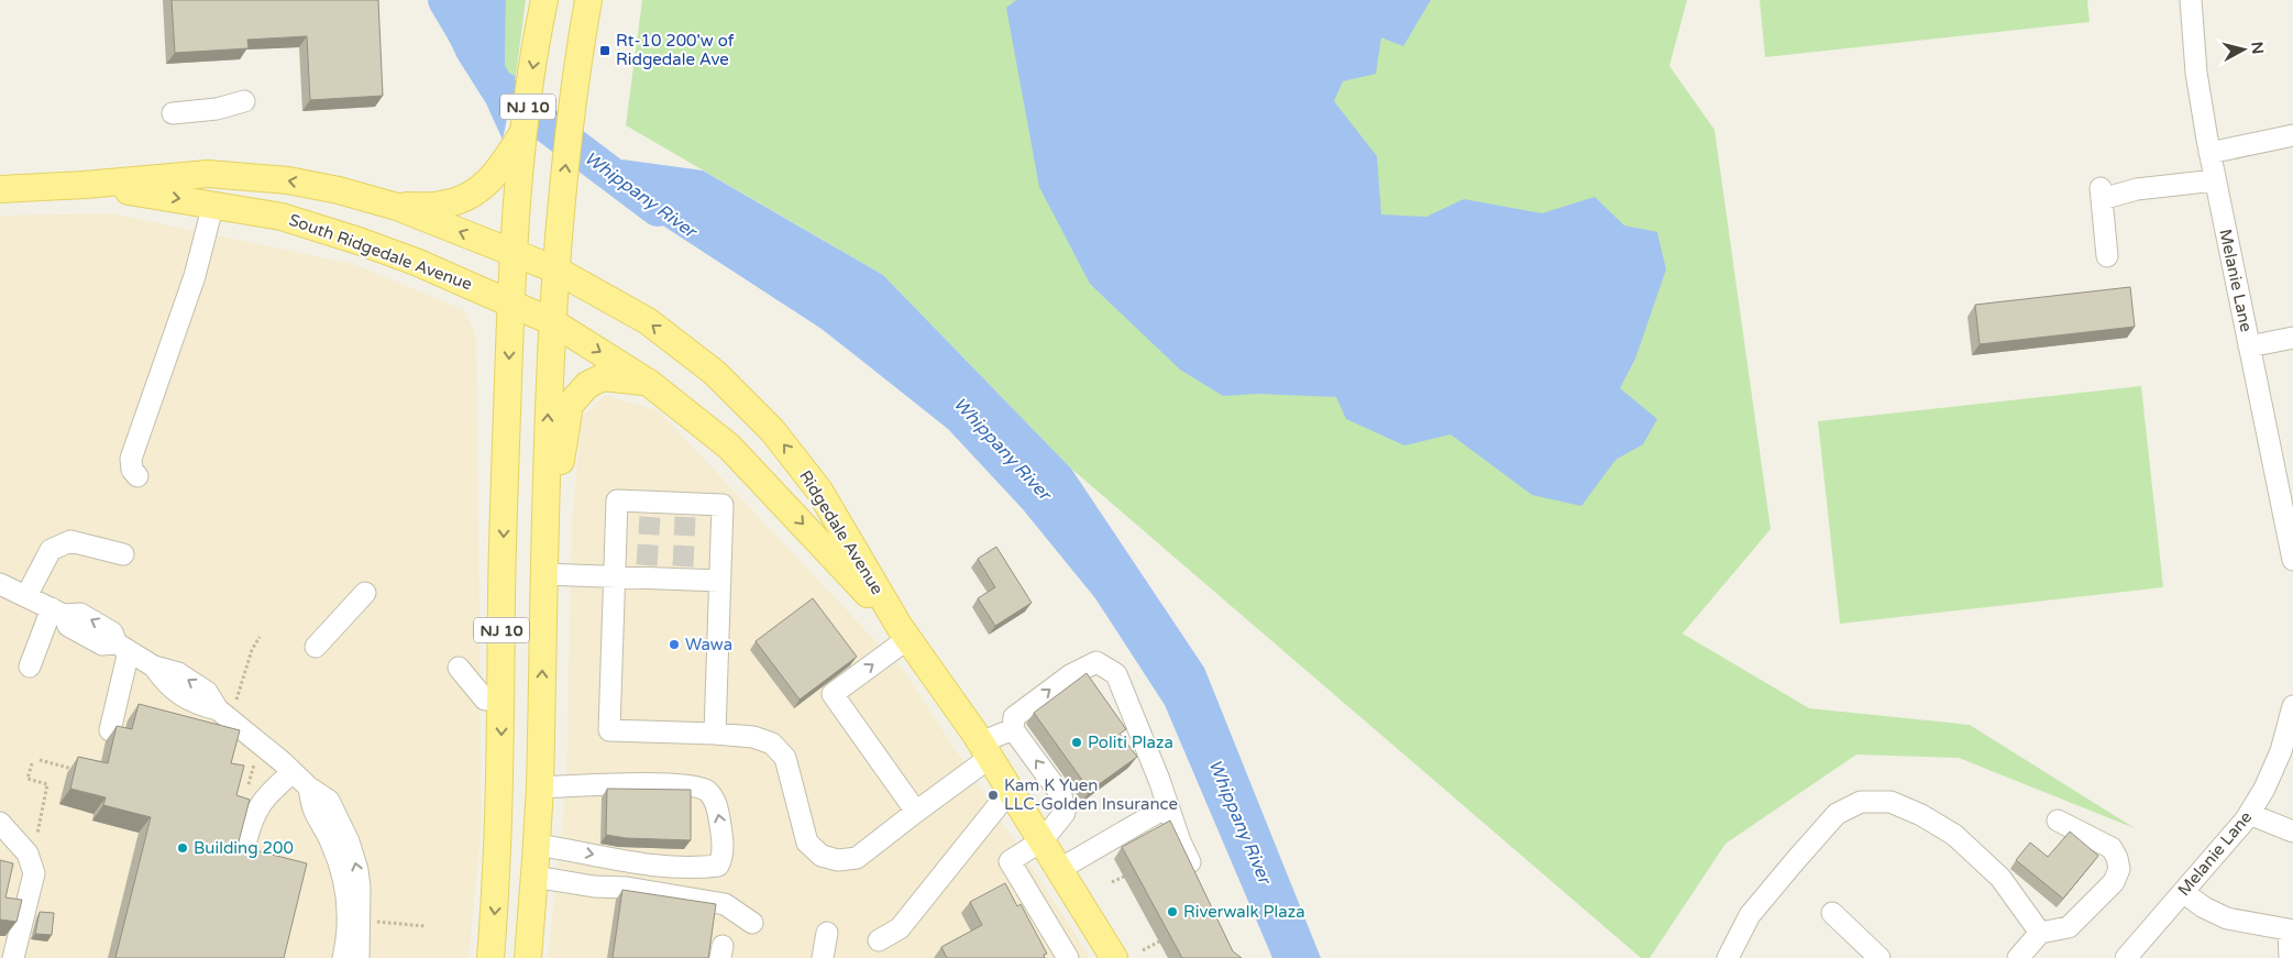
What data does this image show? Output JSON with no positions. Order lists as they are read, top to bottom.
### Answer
{
  "streets": {
    "main road": ["NJ 10", "South Ridgedale Avenue", "Ridgedale Avenue"],
    "street": ["Melanie Lane"]
  },
  "crossings": [
    ["NJ 10", "South Ridgedale Avenue"],
    ["NJ 10", "Ridgedale Avenue"],
    ["South Ridgedale Avenue", "Ridgedale Avenue"]
  ],
  "water": ["Whippany River"],
  "places": {
    "transit": ["Rt-10 200'w of Ridgedale Ave"],
    "other": [
      "Wawa",
      "Politi Plaza",
      "Kam K Yuen LLC-Golden Insurance",
      "Building 200",
      "Riverwalk Plaza"
    ]
  },
  "north": "right"
}
